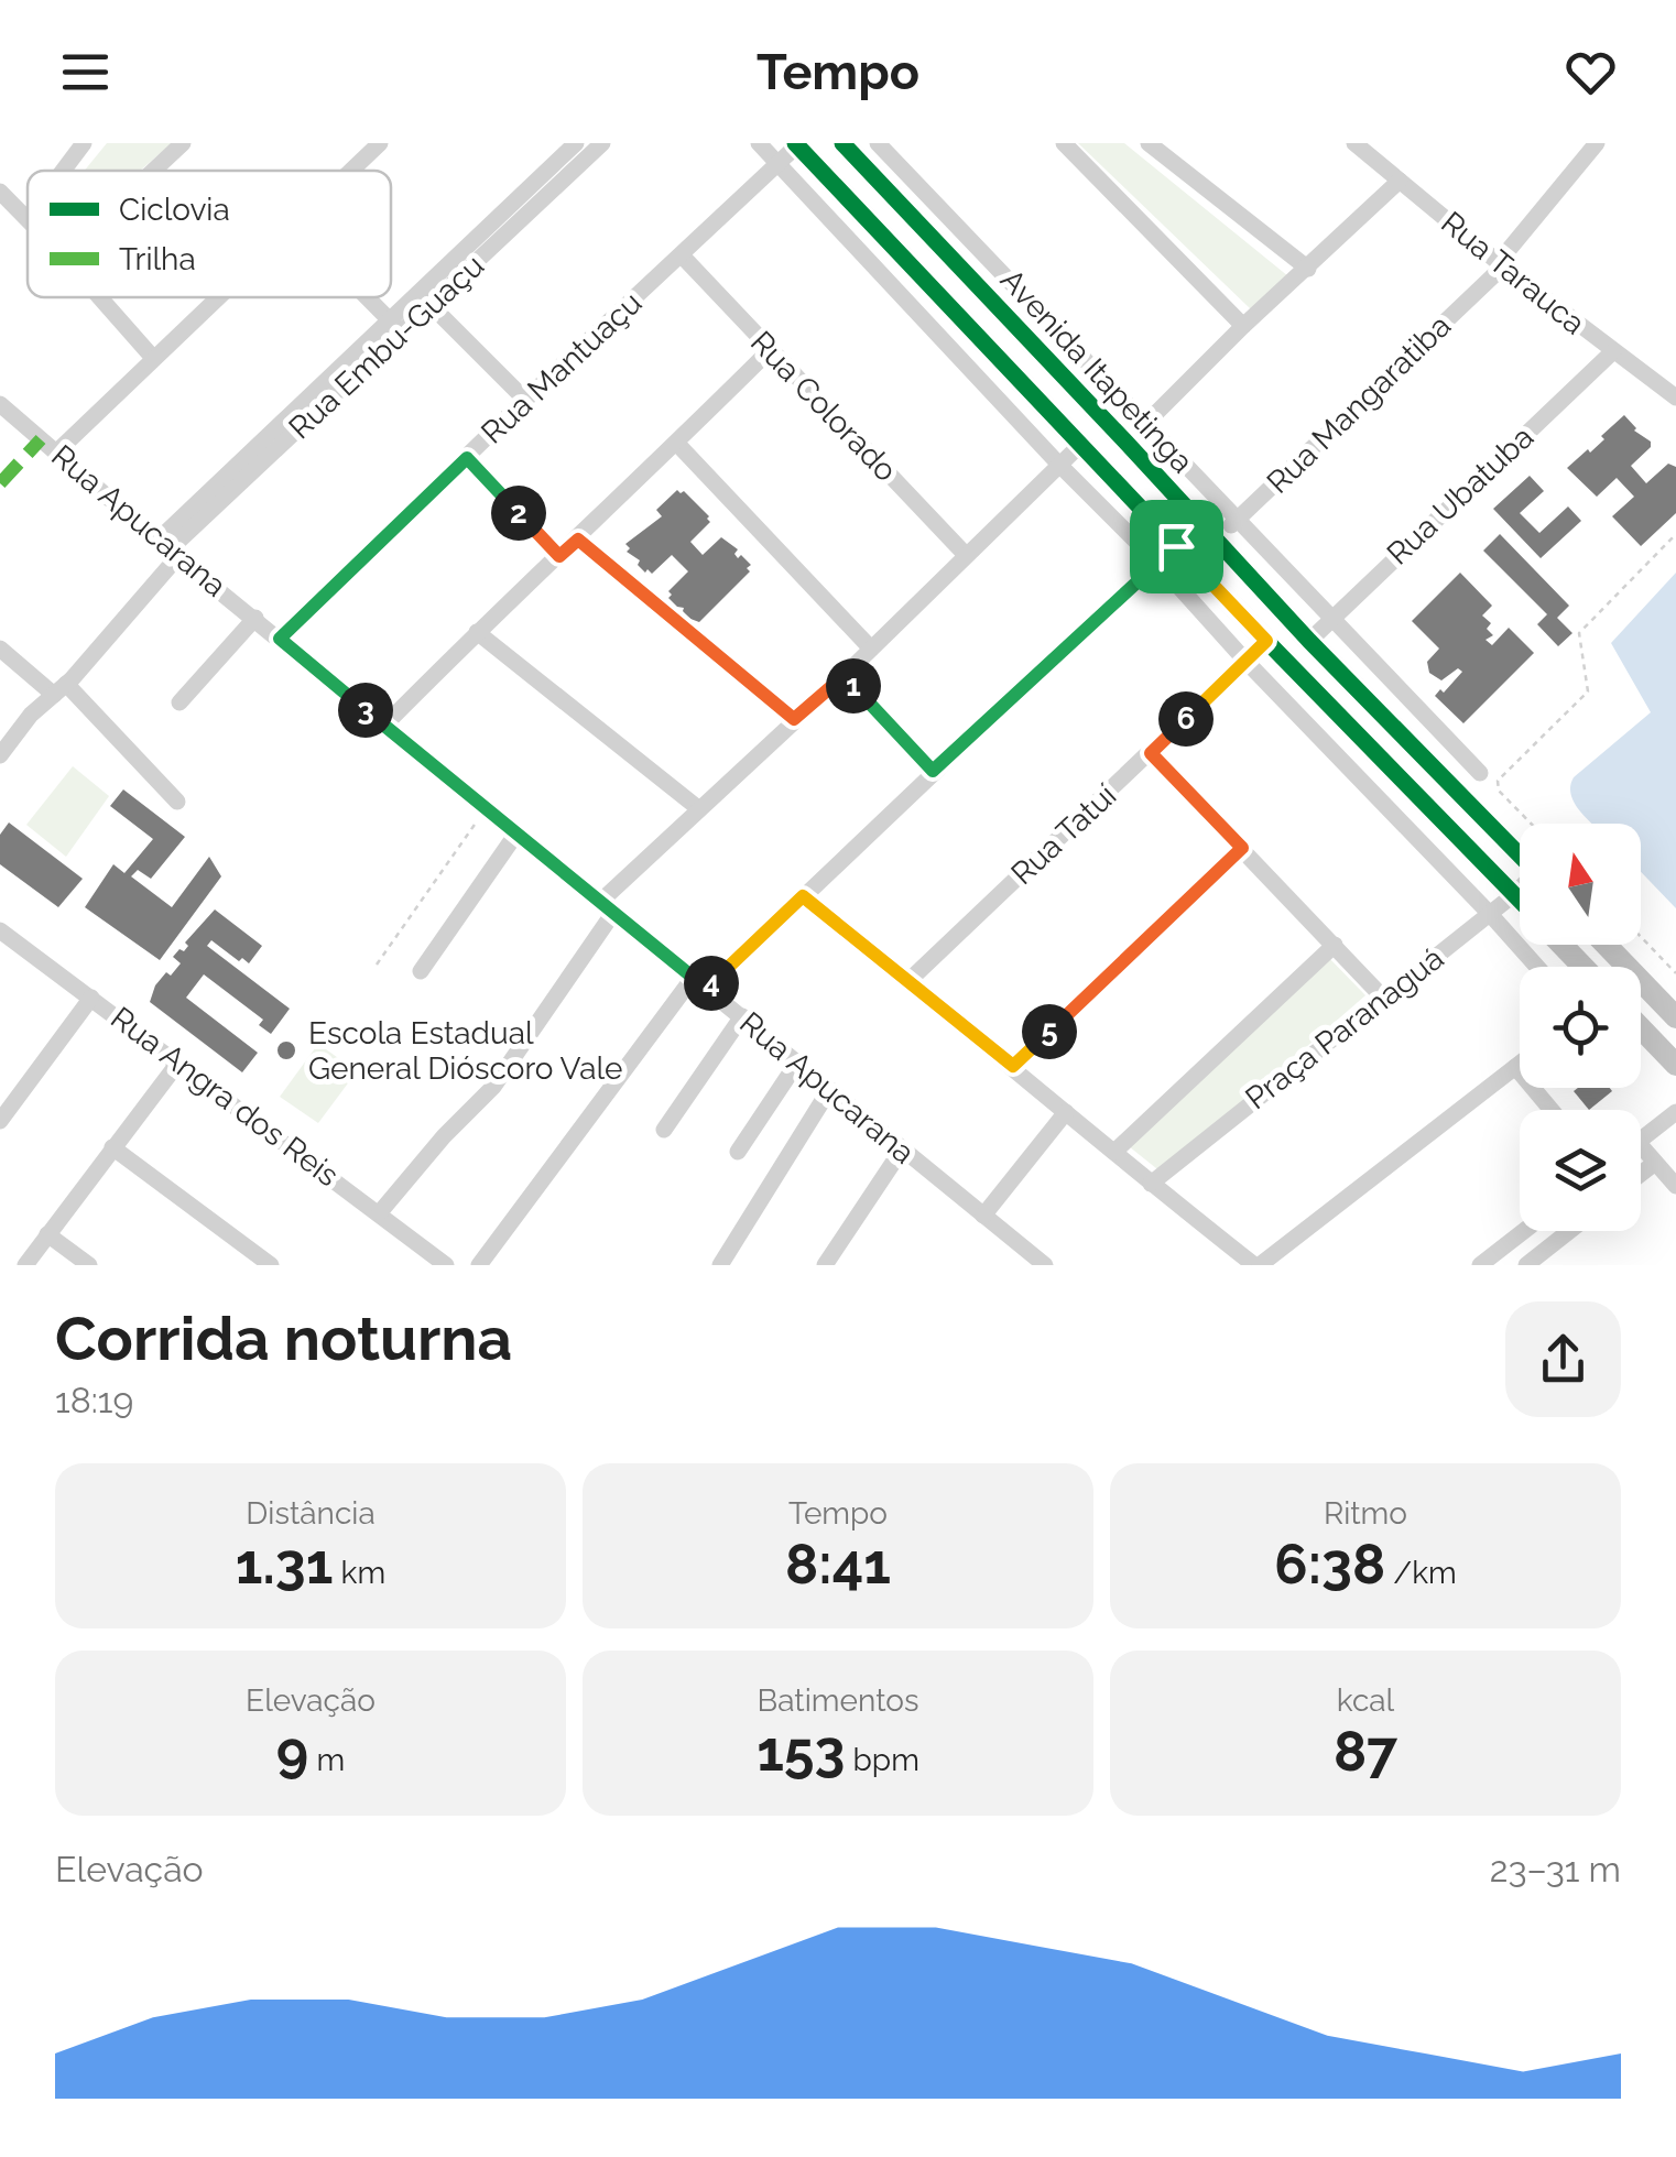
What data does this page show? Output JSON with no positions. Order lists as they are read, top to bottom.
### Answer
{
  "streets": {
    "main road": ["Avenida Itapetinga"],
    "street": [
      "Rua Tarauca",
      "Rua Embu-Guaçu",
      "Rua Mantuaçu",
      "Rua Mangaratiba",
      "Rua Colorado",
      "Rua Ubatuba",
      "Rua Apucarana",
      "Rua Tatuí",
      "Praça Paranaguá",
      "Rua Angra dos Reis"
    ]
  },
  "crossings": [
    ["Rua Tarauca", "Rua Mangaratiba"],
    ["Rua Tarauca", "Rua Ubatuba"],
    ["Rua Embu-Guaçu", "Rua Apucarana"],
    ["Rua Mantuaçu", "Avenida Itapetinga"],
    ["Rua Mantuaçu", "Rua Colorado"],
    ["Rua Mantuaçu", "Rua Apucarana"],
    ["Avenida Itapetinga", "Rua Mangaratiba"],
    ["Avenida Itapetinga", "Rua Ubatuba"],
    ["Avenida Itapetinga", "Rua Tatuí"],
    ["Avenida Itapetinga", "Praça Paranaguá"],
    ["Rua Mangaratiba", "Rua Apucarana"]
  ],
  "places": ["Escola Estadual General Dióscoro Vale"],
  "legend": ["Ciclovia", "Trilha"],
  "north": "top",
  "page": {
    "header": "Tempo",
    "pins": [
      "2",
      "1",
      "3",
      "6",
      "4",
      "5"
    ],
    "heading": ["Corrida noturna", "18:19"],
    "stats": [
      ["Distância", "1.31 km"],
      ["Tempo", "8:41"],
      ["Ritmo", "6:38 /km"],
      ["Elevação", "9 m"],
      ["Batimentos", "153 bpm"],
      ["kcal", "87"]
    ],
    "chart": ["Elevação", "23–31 m"]
  }
}
